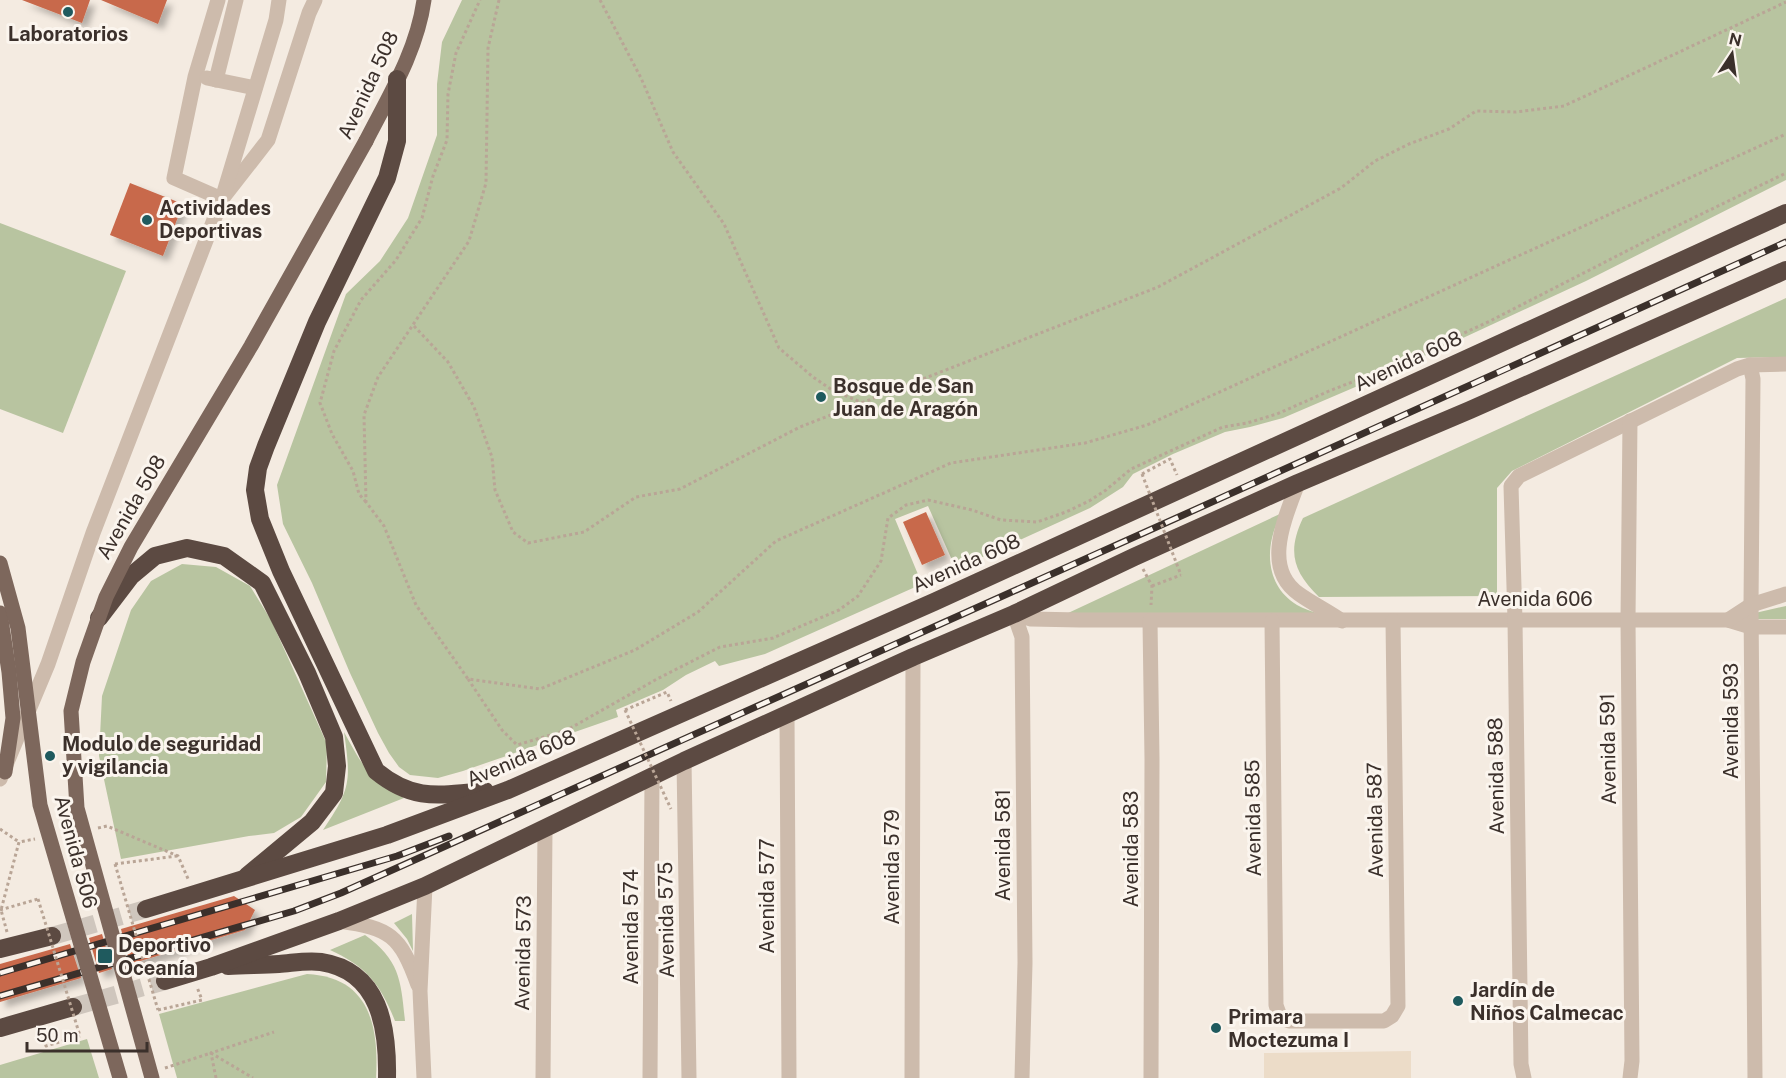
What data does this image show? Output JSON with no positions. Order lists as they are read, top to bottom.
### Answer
{
  "streets": {
    "highway": ["Avenida 608"],
    "main road": ["Avenida 508", "Avenida 506"],
    "street": [
      "Avenida 606",
      "Avenida 593",
      "Avenida 591",
      "Avenida 588",
      "Avenida 585",
      "Avenida 587",
      "Avenida 581",
      "Avenida 583",
      "Avenida 579",
      "Avenida 577",
      "Avenida 575",
      "Avenida 574",
      "Avenida 573"
    ]
  },
  "crossings": [
    ["Avenida 606", "Avenida 593"],
    ["Avenida 606", "Avenida 591"],
    ["Avenida 606", "Avenida 588"],
    ["Avenida 606", "Avenida 585"],
    ["Avenida 606", "Avenida 587"],
    ["Avenida 606", "Avenida 581"],
    ["Avenida 606", "Avenida 583"],
    ["Avenida 591", "Avenida 588"],
    ["Avenida 585", "Avenida 587"]
  ],
  "places": {
    "other": [
      "Laboratorios",
      "Actividades Deportivas",
      "Bosque de San Juan de Aragón",
      "Modulo de seguridad y vigilancia",
      "Jardín de Niños Calmecac",
      "Primara Moctezuma I"
    ],
    "transit": ["Deportivo Oceanía"]
  },
  "scale_bar": "50 m",
  "north": "top"
}
